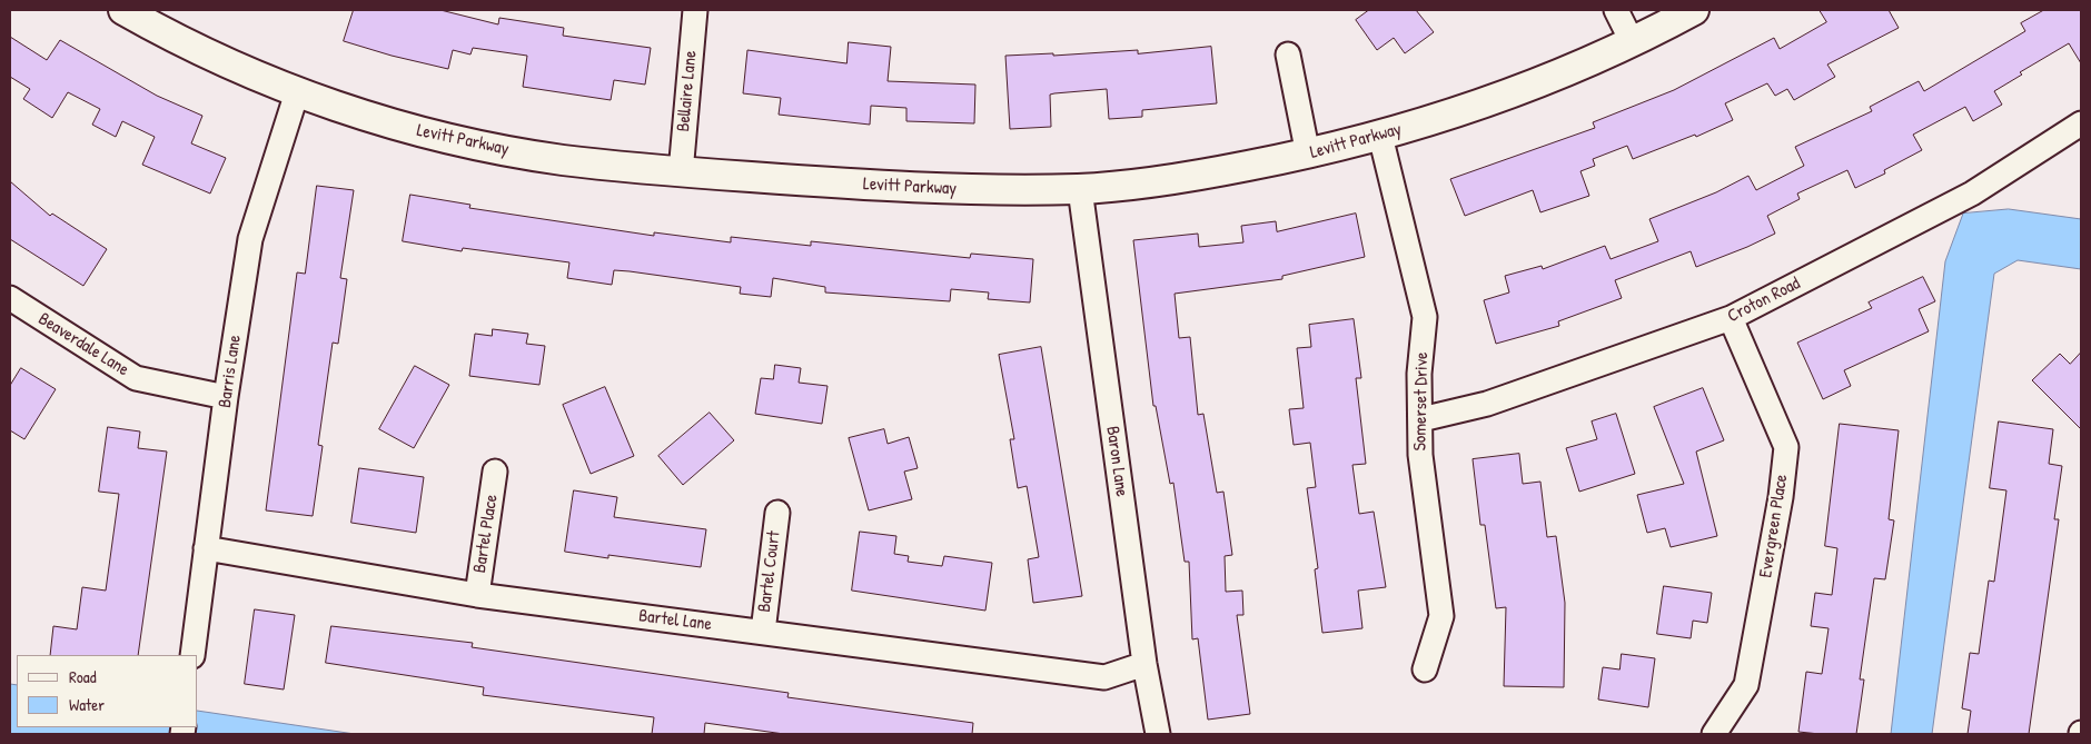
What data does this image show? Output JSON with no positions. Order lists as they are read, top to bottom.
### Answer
{
  "streets": {
    "street": [
      "Bellaire Lane",
      "Levitt Parkway",
      "Croton Road",
      "Beaverdale Lane",
      "Barris Lane",
      "Somerset Drive",
      "Baron Lane",
      "Evergreen Place",
      "Bartel Place",
      "Bartel Court",
      "Bartel Lane"
    ]
  },
  "crossings": [
    ["Bellaire Lane", "Levitt Parkway"],
    ["Levitt Parkway", "Barris Lane"],
    ["Levitt Parkway", "Somerset Drive"],
    ["Levitt Parkway", "Baron Lane"],
    ["Croton Road", "Somerset Drive"],
    ["Croton Road", "Evergreen Place"],
    ["Beaverdale Lane", "Barris Lane"],
    ["Barris Lane", "Bartel Lane"],
    ["Baron Lane", "Bartel Lane"],
    ["Bartel Place", "Bartel Lane"],
    ["Bartel Court", "Bartel Lane"]
  ],
  "legend": ["Road", "Water"]
}
